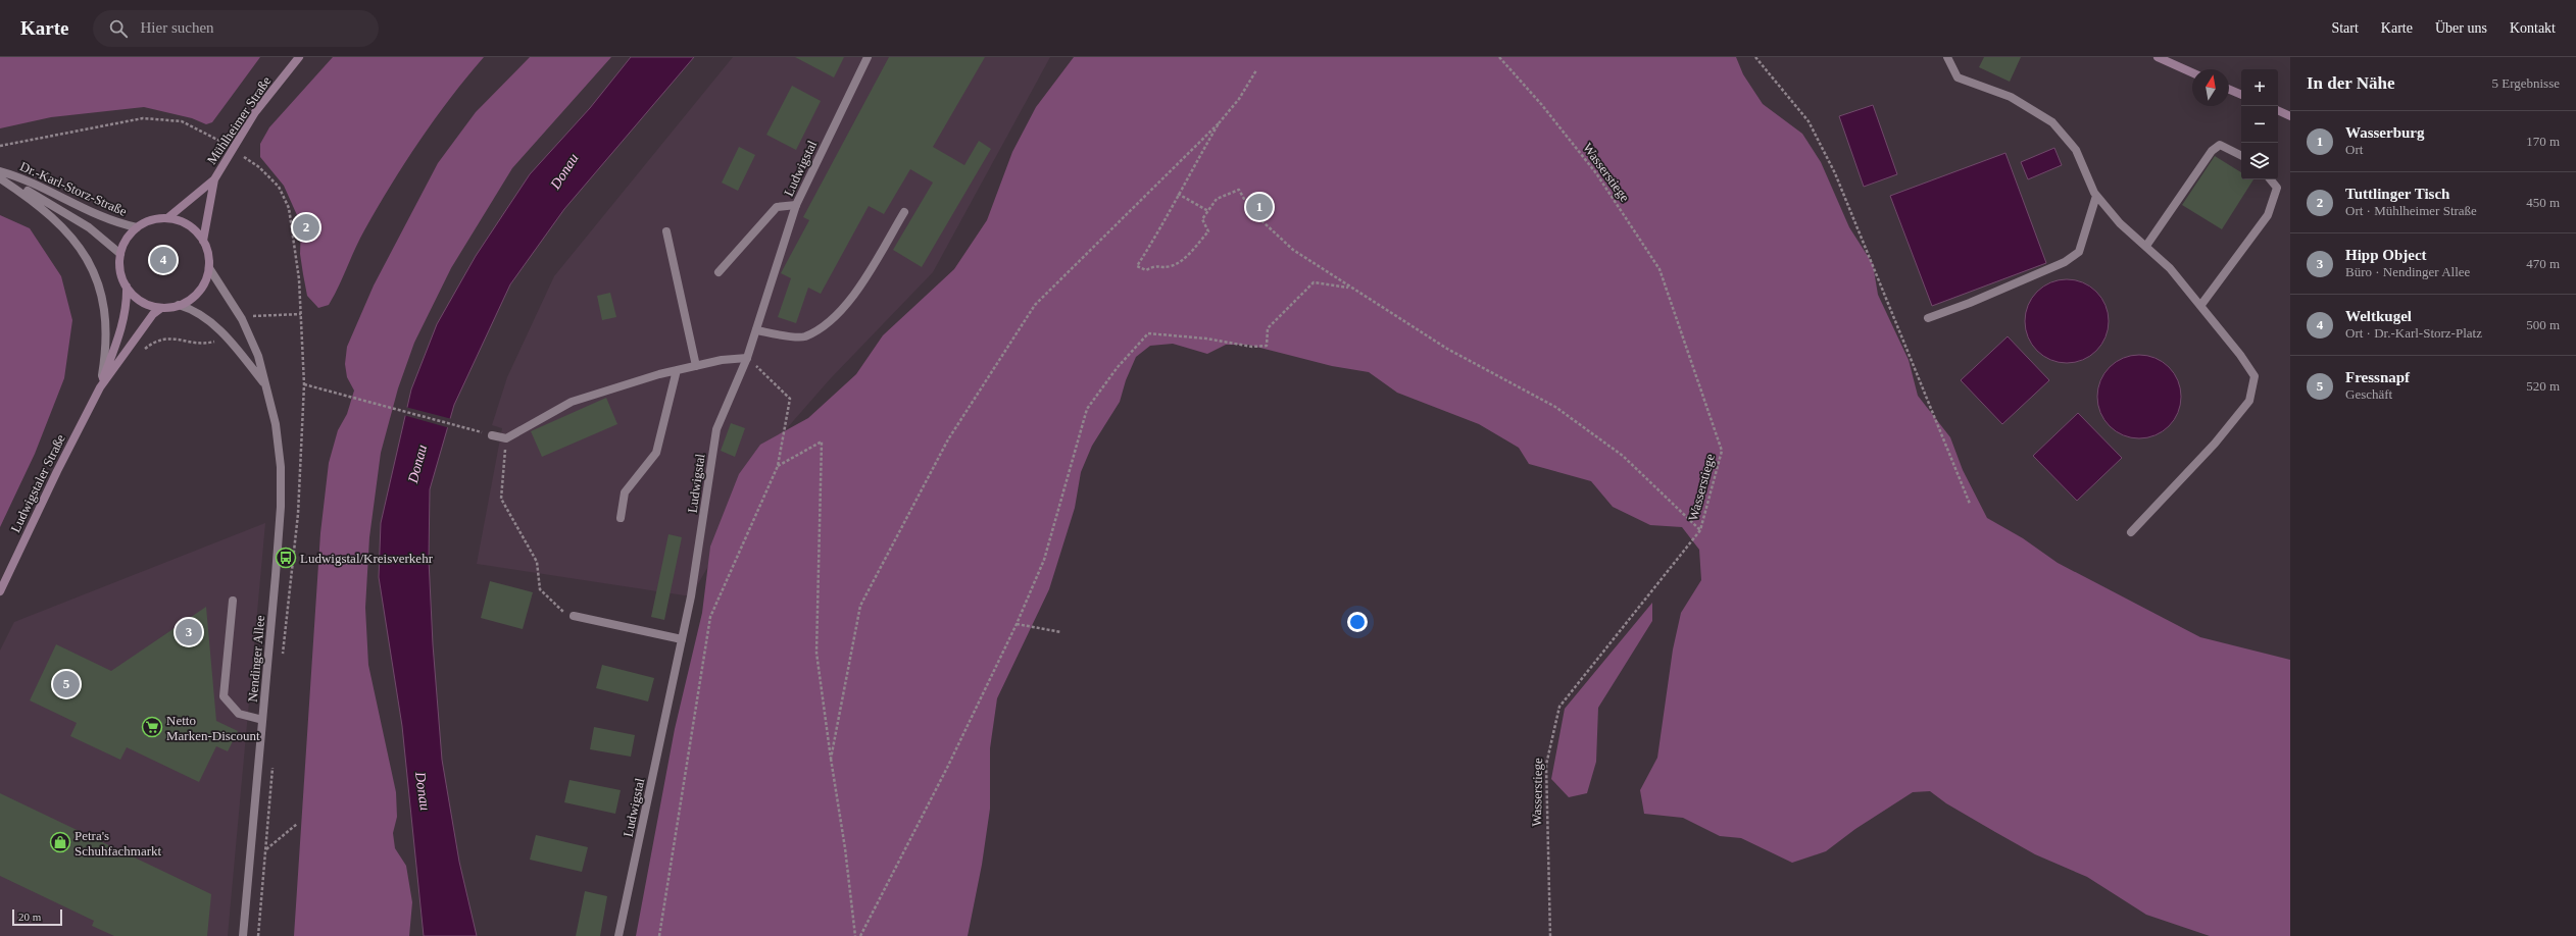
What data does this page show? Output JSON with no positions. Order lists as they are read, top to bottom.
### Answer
{
  "streets": {
    "main road": ["Mühlheimer Straße", "Ludwigstaler Straße"],
    "street": ["Ludwigstal", "Dr.-Karl-Storz-Straße", "Nendinger Allee"],
    "path": ["Wasserstiege"]
  },
  "crossings": [
    ["Mühlheimer Straße", "Dr.-Karl-Storz-Straße"],
    ["Mühlheimer Straße", "Ludwigstaler Straße"],
    ["Mühlheimer Straße", "Nendinger Allee"],
    ["Dr.-Karl-Storz-Straße", "Ludwigstaler Straße"],
    ["Dr.-Karl-Storz-Straße", "Nendinger Allee"],
    ["Ludwigstaler Straße", "Nendinger Allee"]
  ],
  "water": ["Donau"],
  "places": {
    "bus stop": ["Ludwigstal/Kreisverkehr"],
    "supermarket": ["Netto Marken-Discount"],
    "shop": ["Petra's Schuhfachmarkt"]
  },
  "scale_bar": "20 m",
  "north": "top",
  "page": {
    "header": "Karte",
    "search": "Hier suchen",
    "nav": [
      "Start",
      "Karte",
      "Über uns",
      "Kontakt"
    ],
    "heading": ["In der Nähe", "5 Ergebnisse"],
    "map_buttons": ["+", "−"],
    "list": [
      {
        "mark": "1",
        "name": "Wasserburg",
        "note": "Ort",
        "value": "170 m"
      },
      {
        "mark": "2",
        "name": "Tuttlinger Tisch",
        "note": "Ort · Mühlheimer Straße",
        "value": "450 m"
      },
      {
        "mark": "3",
        "name": "Hipp Object",
        "note": "Büro · Nendinger Allee",
        "value": "470 m"
      },
      {
        "mark": "4",
        "name": "Weltkugel",
        "note": "Ort · Dr.-Karl-Storz-Platz",
        "value": "500 m"
      },
      {
        "mark": "5",
        "name": "Fressnapf",
        "note": "Geschäft",
        "value": "520 m"
      }
    ],
    "pins": [
      "1",
      "2",
      "4",
      "3",
      "5"
    ],
    "scale": "20 m"
  }
}
